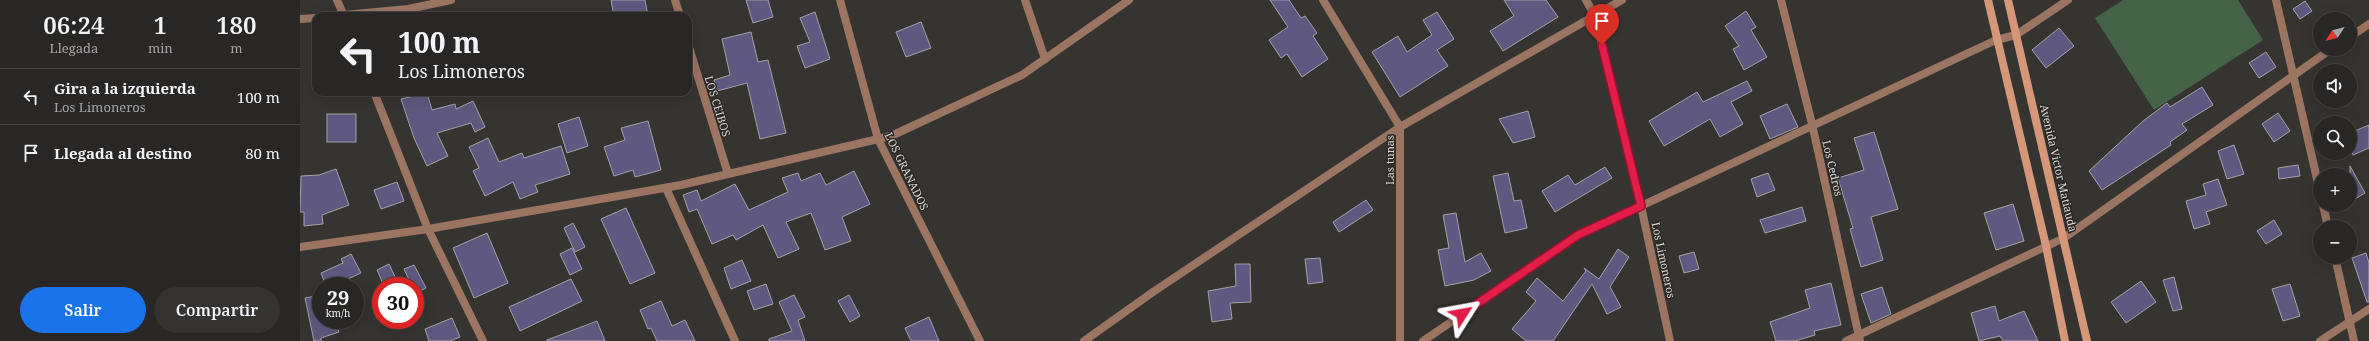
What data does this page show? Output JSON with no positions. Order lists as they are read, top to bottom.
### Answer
{
  "streets": {
    "main road": ["Avenida Victor Matiauda"],
    "street": [
      "LOS CEIBOS",
      "Las tunas",
      "Los Cedros",
      "LOS GRANADOS",
      "Los Limoneros"
    ]
  },
  "north": "bottom left",
  "page": {
    "eta": [
      "06:24",
      "Llegada",
      "1",
      "min",
      "180",
      "m"
    ],
    "map_buttons": ["+", "−"],
    "turn": ["100 m", "Los Limoneros"],
    "list": [
      {
        "name": "Gira a la izquierda",
        "note": "Los Limoneros",
        "value": "100 m"
      },
      {
        "name": "Llegada al destino",
        "value": "80 m"
      }
    ],
    "speed": "29 km/h",
    "limit": "30",
    "buttons": ["Salir", "Compartir"]
  }
}
